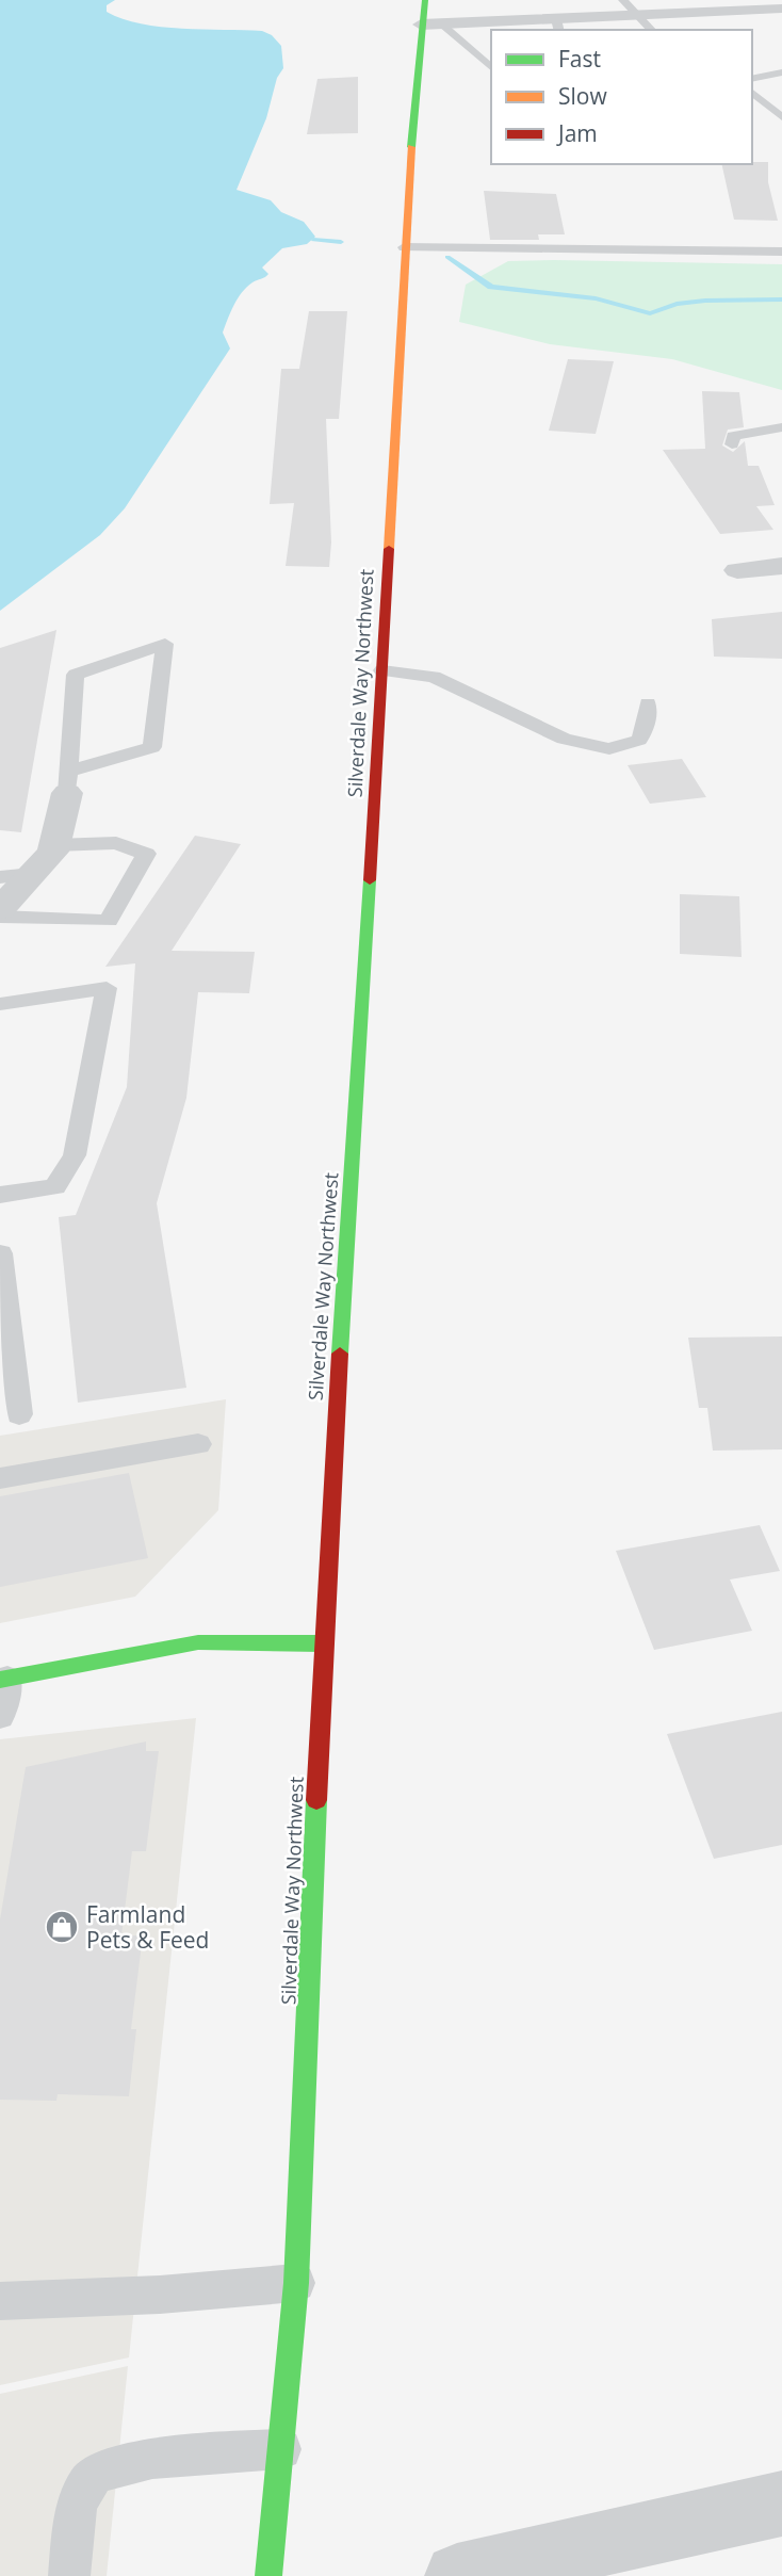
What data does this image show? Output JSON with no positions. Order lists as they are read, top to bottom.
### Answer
{
  "streets": {
    "main road": ["Silverdale Way Northwest"]
  },
  "places": {
    "shop": ["Farmland Pets & Feed"]
  },
  "legend": ["Fast", "Slow", "Jam"]
}
